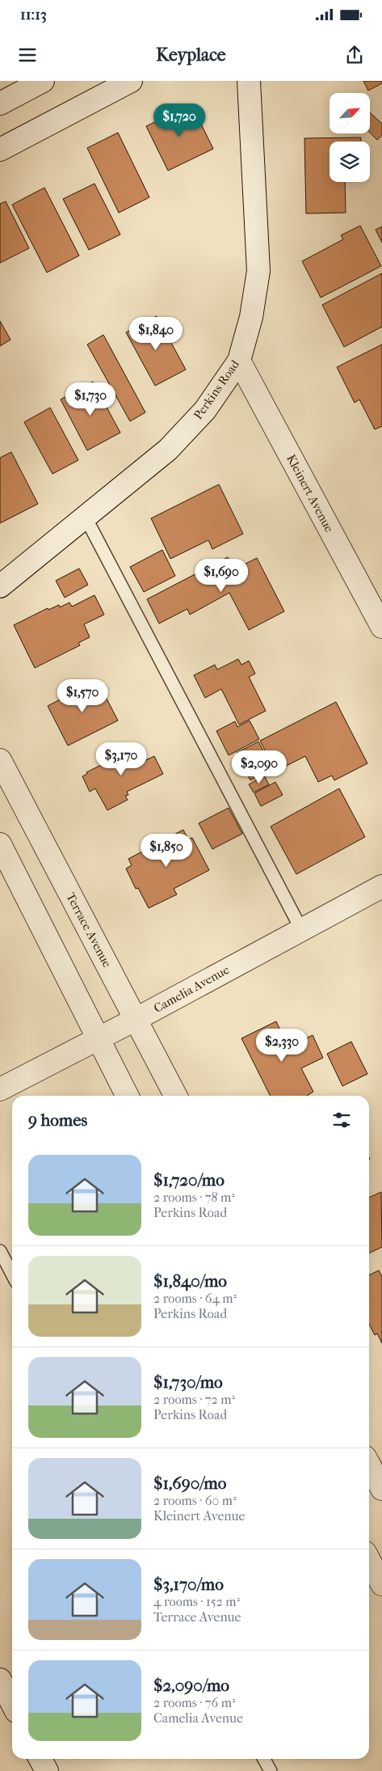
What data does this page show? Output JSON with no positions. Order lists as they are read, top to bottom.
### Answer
{
  "streets": {
    "street": [
      "Perkins Road",
      "Kleinert Avenue",
      "Terrace Avenue",
      "Camelia Avenue"
    ]
  },
  "crossings": [
    ["Perkins Road", "Kleinert Avenue"],
    ["Terrace Avenue", "Camelia Avenue"]
  ],
  "north": "top right",
  "page": {
    "status": "11:13",
    "header": "Keyplace",
    "price": [
      "$1,720",
      "$1,840",
      "$1,730",
      "$1,690",
      "$1,570",
      "$3,170",
      "$2,090",
      "$1,850",
      "$2,330"
    ],
    "heading": "9 homes",
    "list": [
      {
        "name": "$1,720/mo",
        "note": "2 rooms · 78 m² · Perkins Road"
      },
      {
        "name": "$1,840/mo",
        "note": "2 rooms · 64 m² · Perkins Road"
      },
      {
        "name": "$1,730/mo",
        "note": "2 rooms · 72 m² · Perkins Road"
      },
      {
        "name": "$1,690/mo",
        "note": "2 rooms · 60 m² · Kleinert Avenue"
      },
      {
        "name": "$3,170/mo",
        "note": "4 rooms · 152 m² · Terrace Avenue"
      },
      {
        "name": "$2,090/mo",
        "note": "2 rooms · 76 m² · Camelia Avenue"
      }
    ]
  }
}
